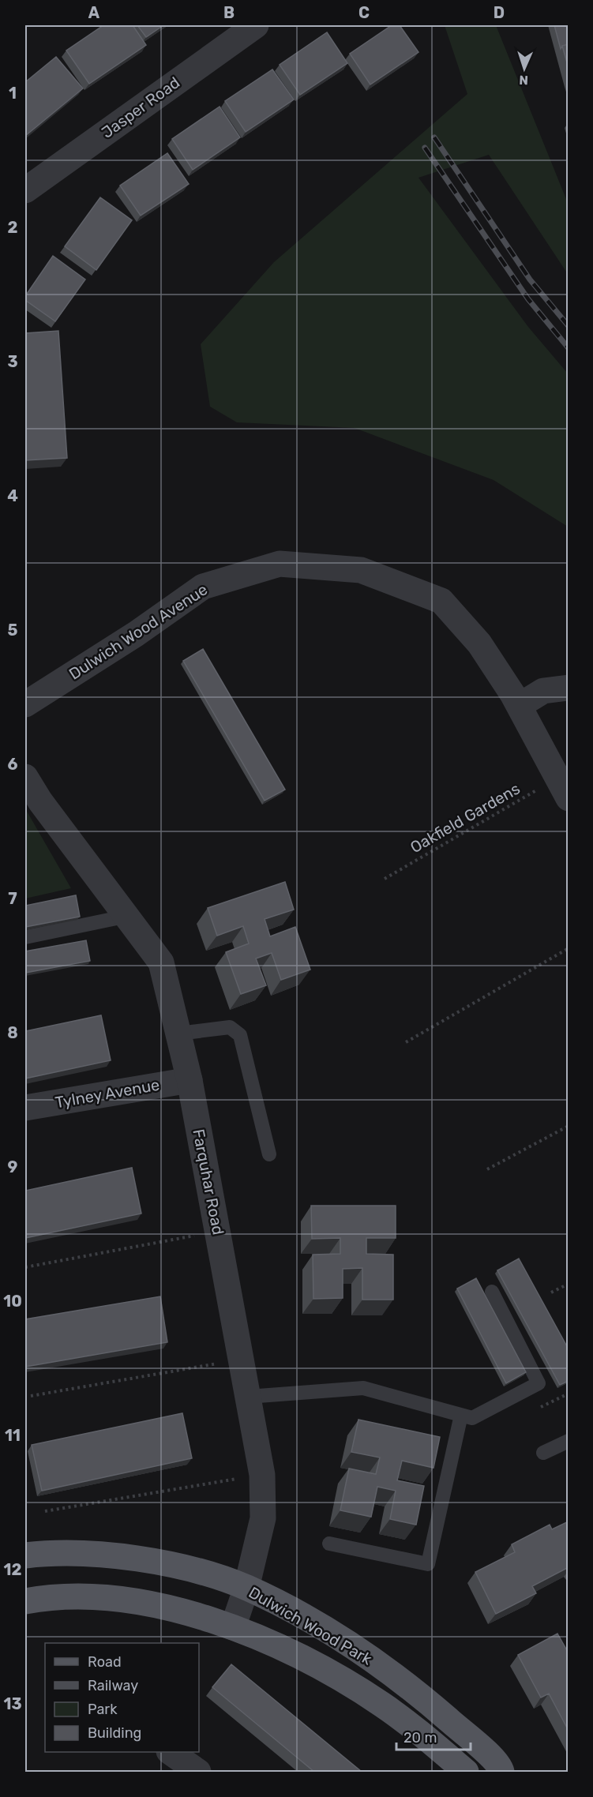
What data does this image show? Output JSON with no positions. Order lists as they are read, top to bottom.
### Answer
{
  "streets": {
    "main road": ["Dulwich Wood Park"],
    "street": [
      "Jasper Road",
      "Dulwich Wood Avenue",
      "Tylney Avenue",
      "Farquhar Road"
    ],
    "path": ["Oakfield Gardens"]
  },
  "crossings": [
    ["Dulwich Wood Avenue", "Oakfield Gardens"],
    ["Tylney Avenue", "Farquhar Road"],
    ["Farquhar Road", "Dulwich Wood Park"]
  ],
  "legend": [
    "Road",
    "Railway",
    "Park",
    "Building"
  ],
  "scale_bar": "20 m",
  "north": "bottom",
  "grid": {
    "columns": [
      "A",
      "B",
      "C",
      "D"
    ],
    "rows": [
      "1",
      "2",
      "3",
      "4",
      "5",
      "6",
      "7",
      "8",
      "9",
      "10",
      "11",
      "12",
      "13"
    ]
  }
}
